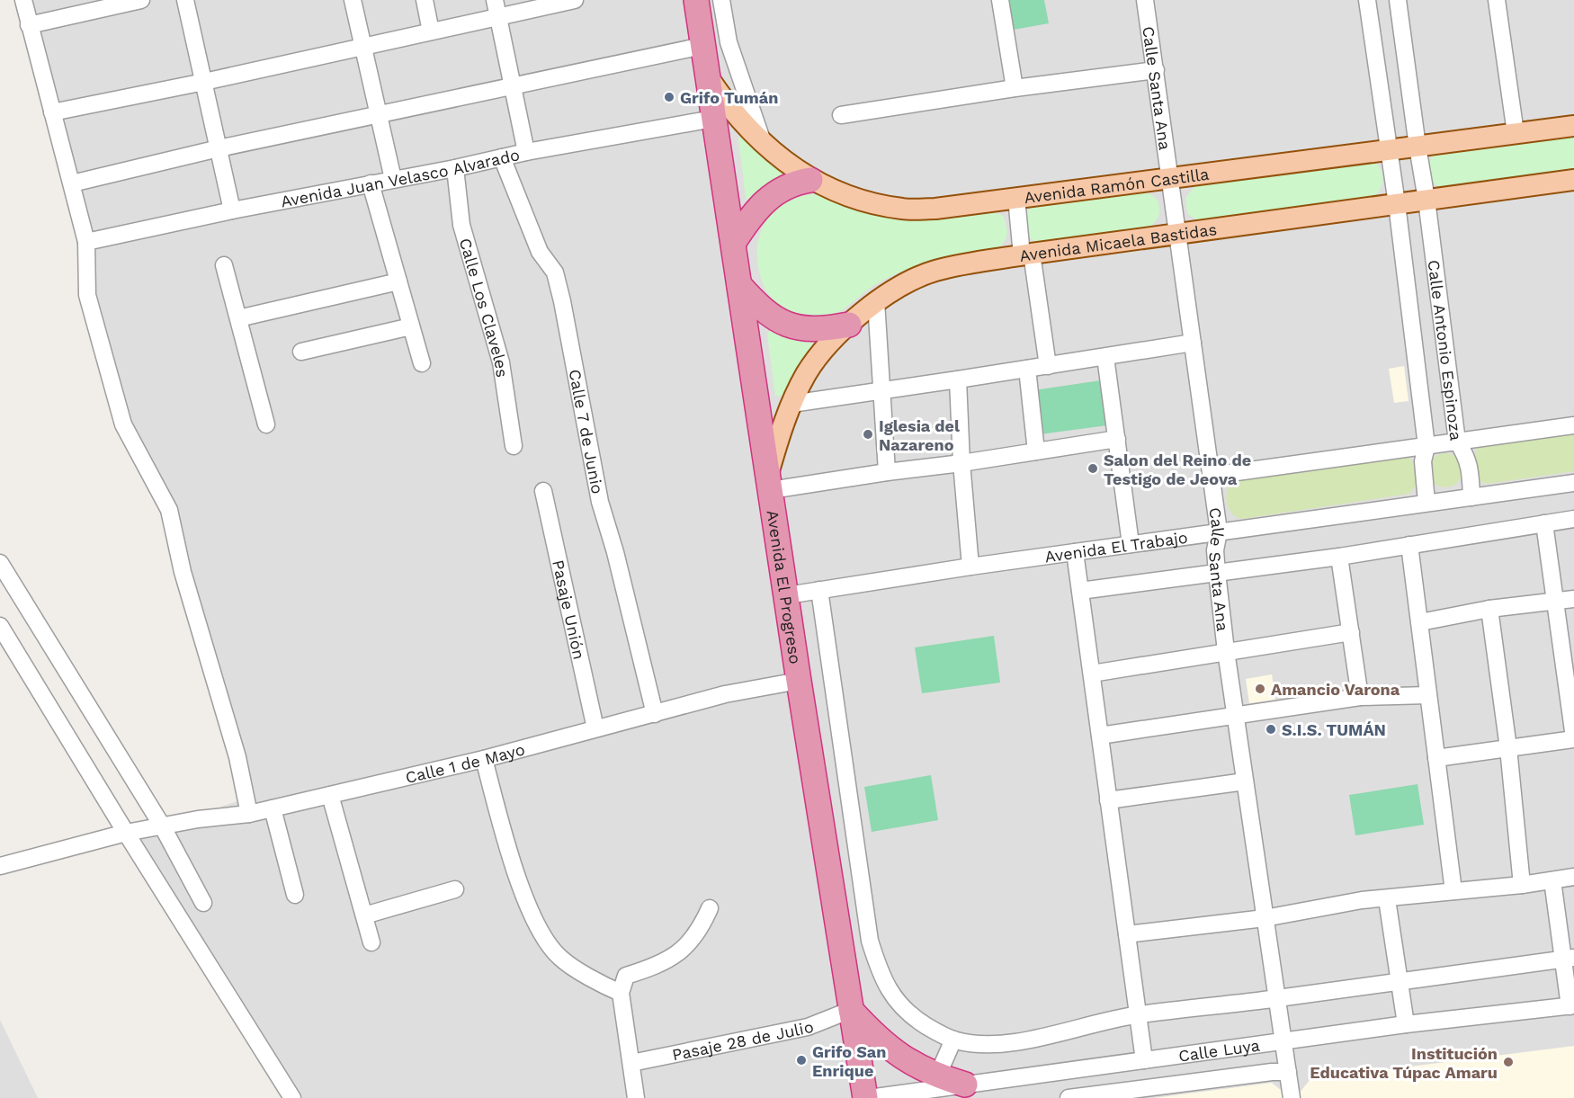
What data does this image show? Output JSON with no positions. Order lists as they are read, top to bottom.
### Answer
{
  "streets": {
    "highway": ["Avenida El Progreso"],
    "main road": ["Avenida Ramón Castilla", "Avenida Micaela Bastidas"],
    "street": [
      "Calle Santa Ana",
      "Avenida Juan Velasco Alvarado",
      "Calle Los Claveles",
      "Calle Antonio Espinoza",
      "Calle 7 de Junio",
      "Avenida El Trabajo",
      "Pasaje Unión",
      "Calle 1 de Mayo",
      "Pasaje 28 de Julio",
      "Calle Luya"
    ]
  },
  "crossings": [
    ["Calle Santa Ana", "Avenida Ramón Castilla"],
    ["Calle Santa Ana", "Avenida Micaela Bastidas"],
    ["Calle Santa Ana", "Avenida El Trabajo"],
    ["Calle Santa Ana", "Calle Luya"],
    ["Avenida Juan Velasco Alvarado", "Calle Los Claveles"],
    ["Avenida Juan Velasco Alvarado", "Calle 7 de Junio"],
    ["Avenida Juan Velasco Alvarado", "Avenida El Progreso"],
    ["Avenida Ramón Castilla", "Calle Antonio Espinoza"],
    ["Avenida Ramón Castilla", "Avenida El Progreso"],
    ["Avenida Micaela Bastidas", "Calle Antonio Espinoza"],
    ["Avenida Micaela Bastidas", "Avenida El Progreso"],
    ["Calle Antonio Espinoza", "Avenida El Trabajo"],
    ["Calle 7 de Junio", "Calle 1 de Mayo"],
    ["Avenida El Trabajo", "Avenida El Progreso"],
    ["Avenida El Progreso", "Calle 1 de Mayo"],
    ["Avenida El Progreso", "Pasaje 28 de Julio"],
    ["Pasaje Unión", "Calle 1 de Mayo"]
  ],
  "places": [
    "Grifo Tumán",
    "Iglesia del Nazareno",
    "Salon del Reino de Testigo de Jeova",
    "Amancio Varona",
    "S.I.S. TUMÁN",
    "Grifo San Enrique",
    "Institución Educativa Túpac Amaru"
  ]
}
